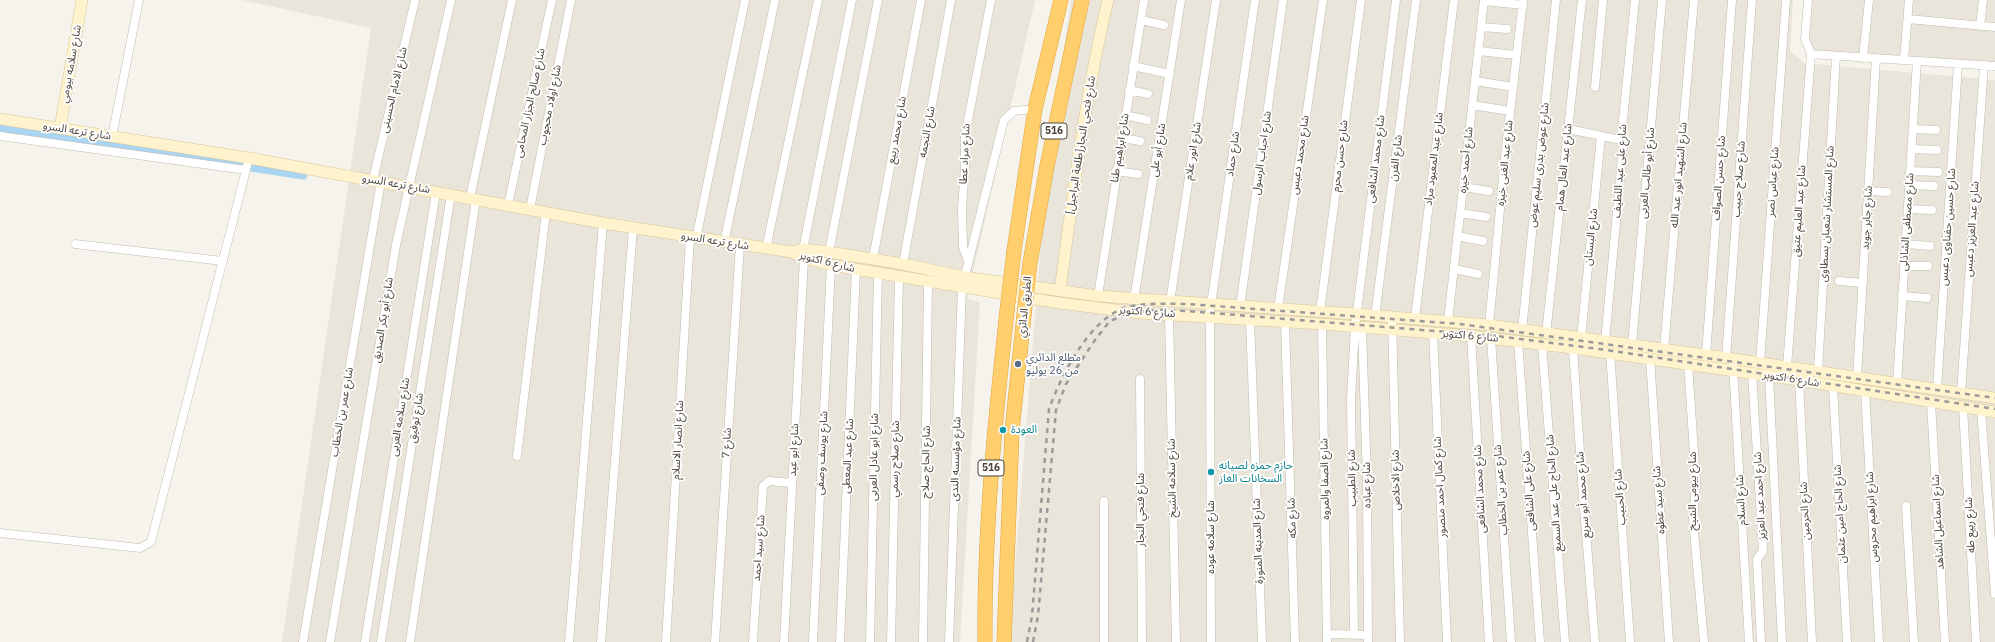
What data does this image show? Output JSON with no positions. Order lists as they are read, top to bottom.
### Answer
{
  "streets": {
    "highway": ["516", "الطريق الدائري"],
    "street": [
      "شارع سلامه بيومي",
      "شارع الامام الحسينى",
      "شارع صالح الجزار المحامى",
      "شارع اولاد محجوب",
      "شارع محمد ربيع",
      "شارع ترعه السرو",
      "شارع النجمه",
      "شارع فتحي النجار[طلعة البراجيل]",
      "شارع ابراهيم طنا",
      "شارع أبو على",
      "شارع انور علام",
      "شارع احباب الرسول",
      "شارع مراد عطا",
      "شارع حماد",
      "شارع محمد دعبس",
      "شارع حسن محرم",
      "شارع الفرن",
      "شارع محمد الشافعى",
      "شارع عبد المعبود مراد",
      "شارع أحمد خيزه",
      "شارع عبد الغنى خيزه",
      "شارع عوض بدرى سليم عوض",
      "شارع عبد العال همام",
      "شارع على عبد اللطيف",
      "شارع أبو طالب العربى",
      "شارع الشهيد انور عبد الله",
      "شارع حسن الصواف",
      "شارع صلاح حبيب",
      "شارع عباس نصر",
      "شارع عبد العليم عتيق",
      "شارع المستشار شعبان بسطاوى",
      "شارع جابر جويد",
      "شارع مصطفى الشاذلى",
      "شارع حسين حفناوى دعبس",
      "شارع عبد العزيز دعبس",
      "شارع البستان",
      "شارع 6 اكتوبر",
      "شارع أبو بكر الصديق",
      "شارع عمر بن الخطاب",
      "شارع سلامه العربى",
      "شارع توفيق",
      "شارع انصار الاسلام",
      "شارع 7",
      "شارع ابو عيد",
      "شارع يوسف وصفى",
      "شارع عبد المعطى",
      "شارع ابو عادل العربى",
      "شارع صلاح رسمي",
      "شارع مؤسسه الندى",
      "شارع الحاج صلاح",
      "شارع سلامه الشيخ",
      "شارع الطبيب",
      "شارع الصفا والمروه",
      "شارع الاخلاص",
      "شارع عباده",
      "شارع كمال احمد منصور",
      "شارع على الشافعى",
      "شارع بيومى الشيخ",
      "شارع الحاج على عبد السميع",
      "شارع محمد أبو سريع",
      "شارع احمد عبد العزيز",
      "شارع الحبيب",
      "شارع سيد عطوه",
      "شارع السلام",
      "شارع فتحي النجار",
      "شارع الحرمين",
      "شارع الحاج امين عثمان",
      "شارع ابراهيم محروس",
      "شارع مكه",
      "شارع اسماعيل الشاهد",
      "شارع ربيع طه",
      "شارع سلامه عوده",
      "شارع المدينه المنورة",
      "شارع سيد احمد"
    ]
  },
  "crossings": [
    ["شارع سلامه بيومي", "شارع ترعه السرو"],
    ["شارع الامام الحسينى", "شارع ترعه السرو"],
    ["شارع الامام الحسينى", "شارع عمر بن الخطاب"],
    ["شارع صالح الجزار المحامى", "شارع ترعه السرو"],
    ["شارع اولاد محجوب", "شارع ترعه السرو"],
    ["شارع محمد ربيع", "شارع 6 اكتوبر"],
    ["شارع ترعه السرو", "شارع 6 اكتوبر"],
    ["شارع ترعه السرو", "شارع أبو بكر الصديق"],
    ["شارع ترعه السرو", "شارع عمر بن الخطاب"],
    ["شارع ترعه السرو", "شارع سلامه العربى"],
    ["شارع ترعه السرو", "شارع توفيق"],
    ["شارع ترعه السرو", "شارع انصار الاسلام"],
    ["شارع ترعه السرو", "شارع 7"],
    ["شارع ترعه السرو", "شارع ابو عيد"],
    ["شارع النجمه", "شارع 6 اكتوبر"],
    ["شارع فتحي النجار[طلعة البراجيل]", "شارع 6 اكتوبر"],
    ["شارع ابراهيم طنا", "شارع 6 اكتوبر"],
    ["شارع أبو على", "شارع 6 اكتوبر"],
    ["شارع انور علام", "شارع 6 اكتوبر"],
    ["شارع احباب الرسول", "شارع 6 اكتوبر"],
    ["شارع مراد عطا", "شارع مؤسسه الندى"],
    ["شارع حماد", "شارع 6 اكتوبر"],
    ["شارع حماد", "شارع سلامه عوده"],
    ["شارع محمد دعبس", "شارع 6 اكتوبر"],
    ["شارع حسن محرم", "شارع 6 اكتوبر"],
    ["شارع الفرن", "شارع 6 اكتوبر"],
    ["شارع محمد الشافعى", "شارع 6 اكتوبر"],
    ["شارع محمد الشافعى", "شارع الطبيب"],
    ["شارع محمد الشافعى", "شارع عباده"],
    ["شارع عبد المعبود مراد", "شارع 6 اكتوبر"],
    ["شارع أحمد خيزه", "شارع 6 اكتوبر"],
    ["شارع عبد الغنى خيزه", "شارع 6 اكتوبر"],
    ["شارع عوض بدرى سليم عوض", "شارع 6 اكتوبر"],
    ["شارع عبد العال همام", "شارع 6 اكتوبر"],
    ["شارع عبد العال همام", "شارع الحاج على عبد السميع"],
    ["شارع على عبد اللطيف", "شارع 6 اكتوبر"],
    ["شارع أبو طالب العربى", "شارع 6 اكتوبر"],
    ["شارع الشهيد انور عبد الله", "شارع 6 اكتوبر"],
    ["شارع حسن الصواف", "شارع 6 اكتوبر"],
    ["شارع صلاح حبيب", "شارع 6 اكتوبر"],
    ["شارع صلاح حبيب", "شارع السلام"],
    ["شارع عباس نصر", "شارع 6 اكتوبر"],
    ["شارع عبد العليم عتيق", "شارع 6 اكتوبر"],
    ["شارع المستشار شعبان بسطاوى", "شارع 6 اكتوبر"],
    ["شارع جابر جويد", "شارع 6 اكتوبر"],
    ["شارع مصطفى الشاذلى", "شارع 6 اكتوبر"],
    ["شارع حسين حفناوى دعبس", "شارع 6 اكتوبر"],
    ["شارع عبد العزيز دعبس", "شارع 6 اكتوبر"],
    ["شارع البستان", "شارع 6 اكتوبر"],
    ["شارع 6 اكتوبر", "شارع عمر بن الخطاب"],
    ["شارع 6 اكتوبر", "شارع ابو عيد"],
    ["شارع 6 اكتوبر", "شارع يوسف وصفى"],
    ["شارع 6 اكتوبر", "شارع عبد المعطى"],
    ["شارع 6 اكتوبر", "شارع ابو عادل العربى"],
    ["شارع 6 اكتوبر", "شارع صلاح رسمي"],
    ["شارع 6 اكتوبر", "شارع مؤسسه الندى"],
    ["شارع 6 اكتوبر", "شارع الحاج صلاح"],
    ["شارع 6 اكتوبر", "شارع سلامه الشيخ"],
    ["شارع 6 اكتوبر", "شارع الطبيب"],
    ["شارع 6 اكتوبر", "شارع الصفا والمروه"],
    ["شارع 6 اكتوبر", "شارع الاخلاص"],
    ["شارع 6 اكتوبر", "شارع عباده"],
    ["شارع 6 اكتوبر", "شارع كمال احمد منصور"],
    ["شارع 6 اكتوبر", "شارع على الشافعى"],
    ["شارع 6 اكتوبر", "شارع بيومى الشيخ"],
    ["شارع 6 اكتوبر", "شارع الحاج على عبد السميع"],
    ["شارع 6 اكتوبر", "شارع محمد أبو سريع"],
    ["شارع 6 اكتوبر", "شارع احمد عبد العزيز"],
    ["شارع 6 اكتوبر", "شارع الحبيب"],
    ["شارع 6 اكتوبر", "شارع سيد عطوه"],
    ["شارع 6 اكتوبر", "شارع السلام"],
    ["شارع 6 اكتوبر", "شارع الحرمين"],
    ["شارع 6 اكتوبر", "شارع الحاج امين عثمان"],
    ["شارع 6 اكتوبر", "شارع ابراهيم محروس"],
    ["شارع 6 اكتوبر", "شارع مكه"],
    ["شارع 6 اكتوبر", "شارع اسماعيل الشاهد"],
    ["شارع 6 اكتوبر", "شارع ربيع طه"],
    ["شارع 6 اكتوبر", "شارع سلامه عوده"],
    ["شارع 6 اكتوبر", "شارع المدينه المنورة"],
    ["الطريق الدائري", "شارع مؤسسه الندى"],
    ["شارع ابو عيد", "شارع سيد احمد"],
    ["شارع الطبيب", "شارع عباده"]
  ],
  "places": ["مطلع الدائري من 26 يوليو", "العودة", "حازم حمزه لصيانه السخانات الغاز"]
}
